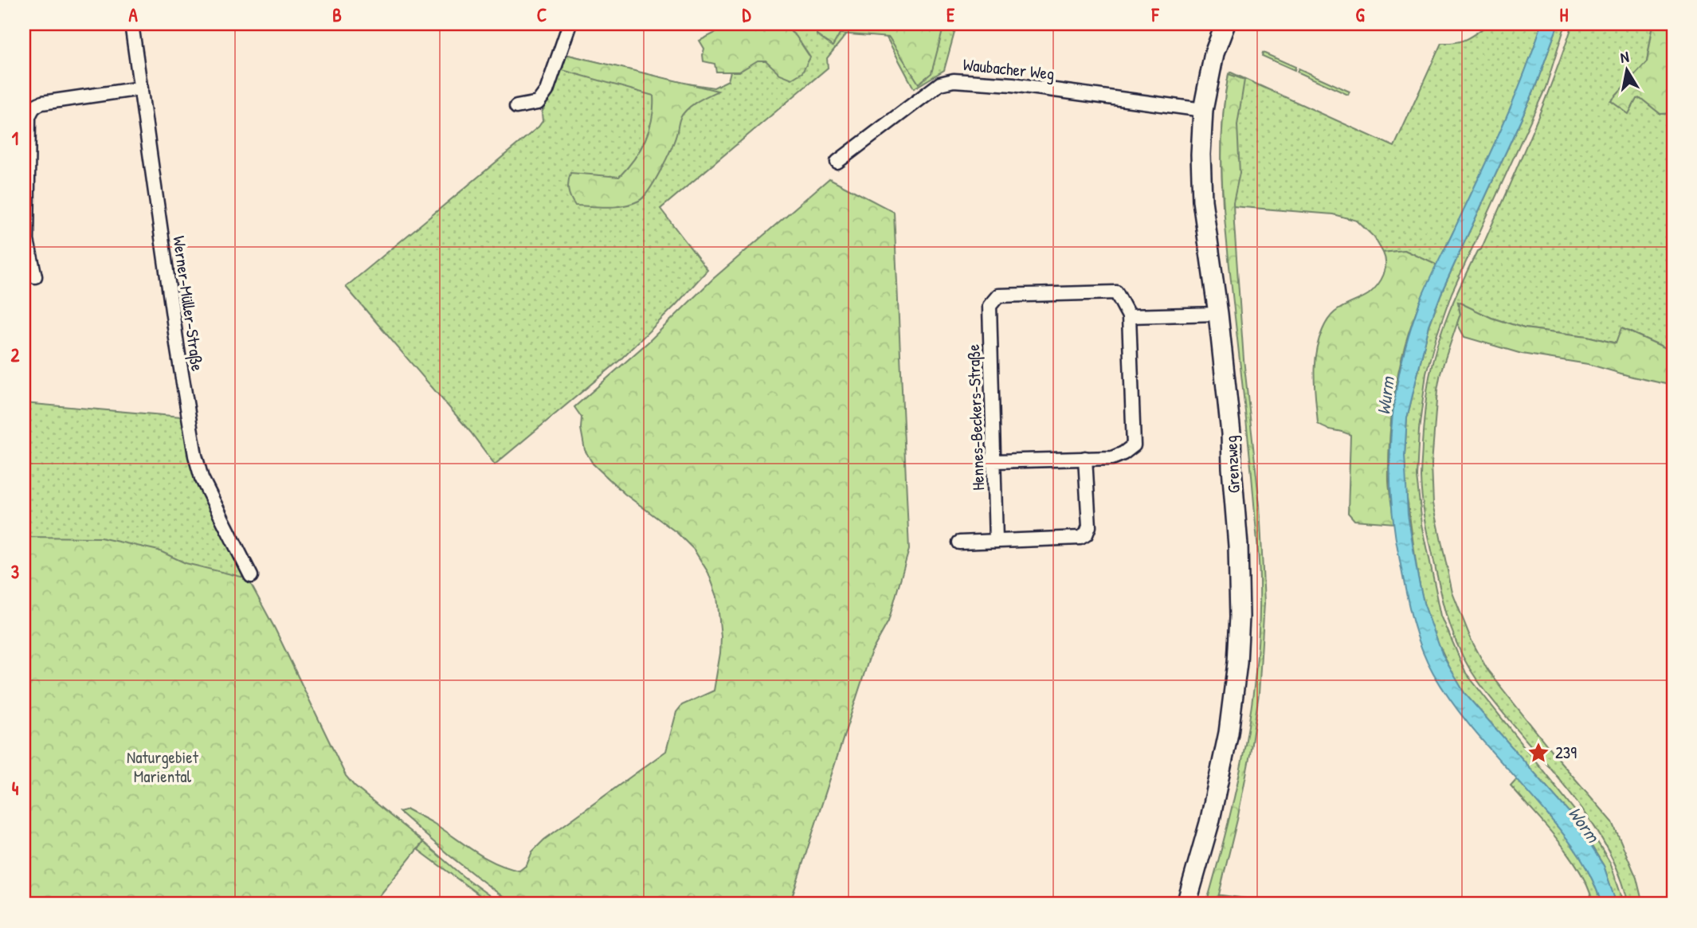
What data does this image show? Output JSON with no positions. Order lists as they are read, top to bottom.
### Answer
{
  "streets": {
    "street": [
      "Waubacher Weg",
      "Werner-Müller-Straße",
      "Hennes-Beckers-Straße",
      "Grenzweg"
    ]
  },
  "crossings": [
    ["Waubacher Weg", "Grenzweg"]
  ],
  "water": ["Wurm", "Worm"],
  "parks": ["Naturgebiet Mariental"],
  "places": {
    "place": ["239"]
  },
  "north": "top",
  "grid": {
    "columns": [
      "A",
      "B",
      "C",
      "D",
      "E",
      "F",
      "G",
      "H"
    ],
    "rows": [
      "1",
      "2",
      "3",
      "4"
    ]
  }
}
